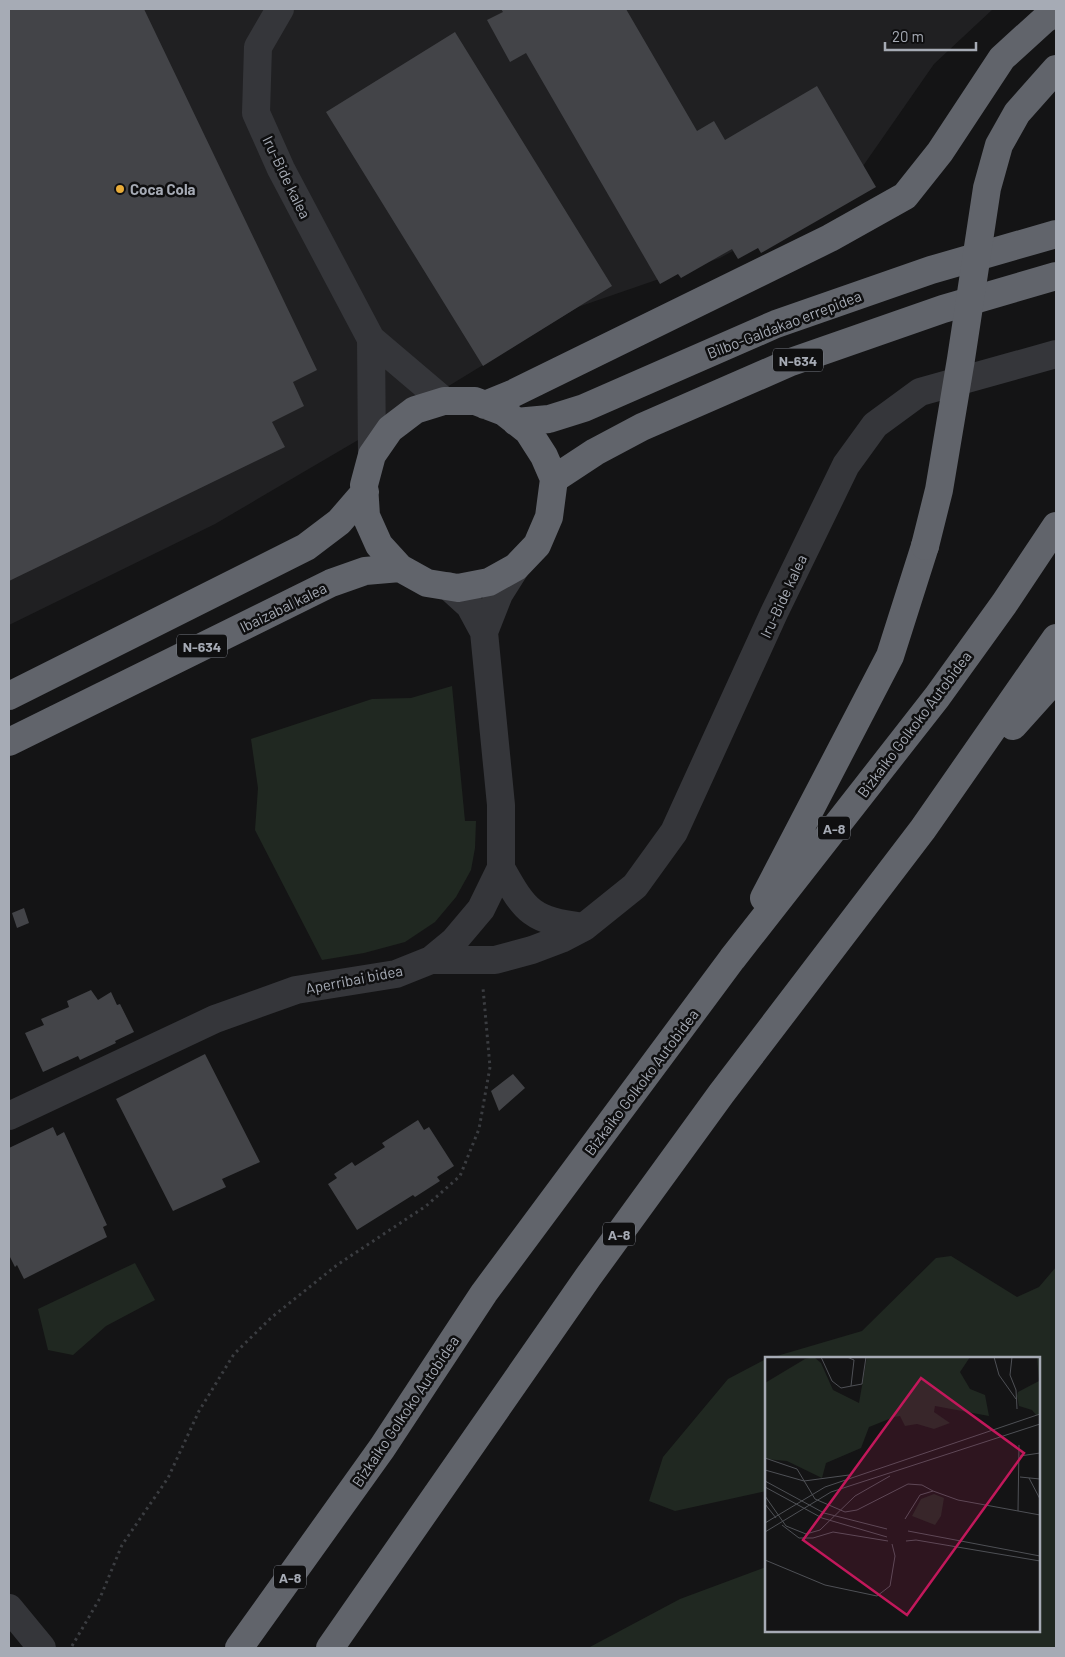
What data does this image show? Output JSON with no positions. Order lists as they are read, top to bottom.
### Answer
{
  "streets": {
    "highway": [
      "Bilbo-Galdakao errepidea",
      "N-634",
      "Ibaizabal kalea",
      "Bizkaiko Golkoko Autobidea",
      "A-8"
    ],
    "street": ["Iru-Bide kalea", "Aperribai bidea"]
  },
  "crossings": [
    ["Iru-Bide kalea", "Aperribai bidea"]
  ],
  "places": ["Coca Cola"],
  "scale_bar": "20 m"
}
